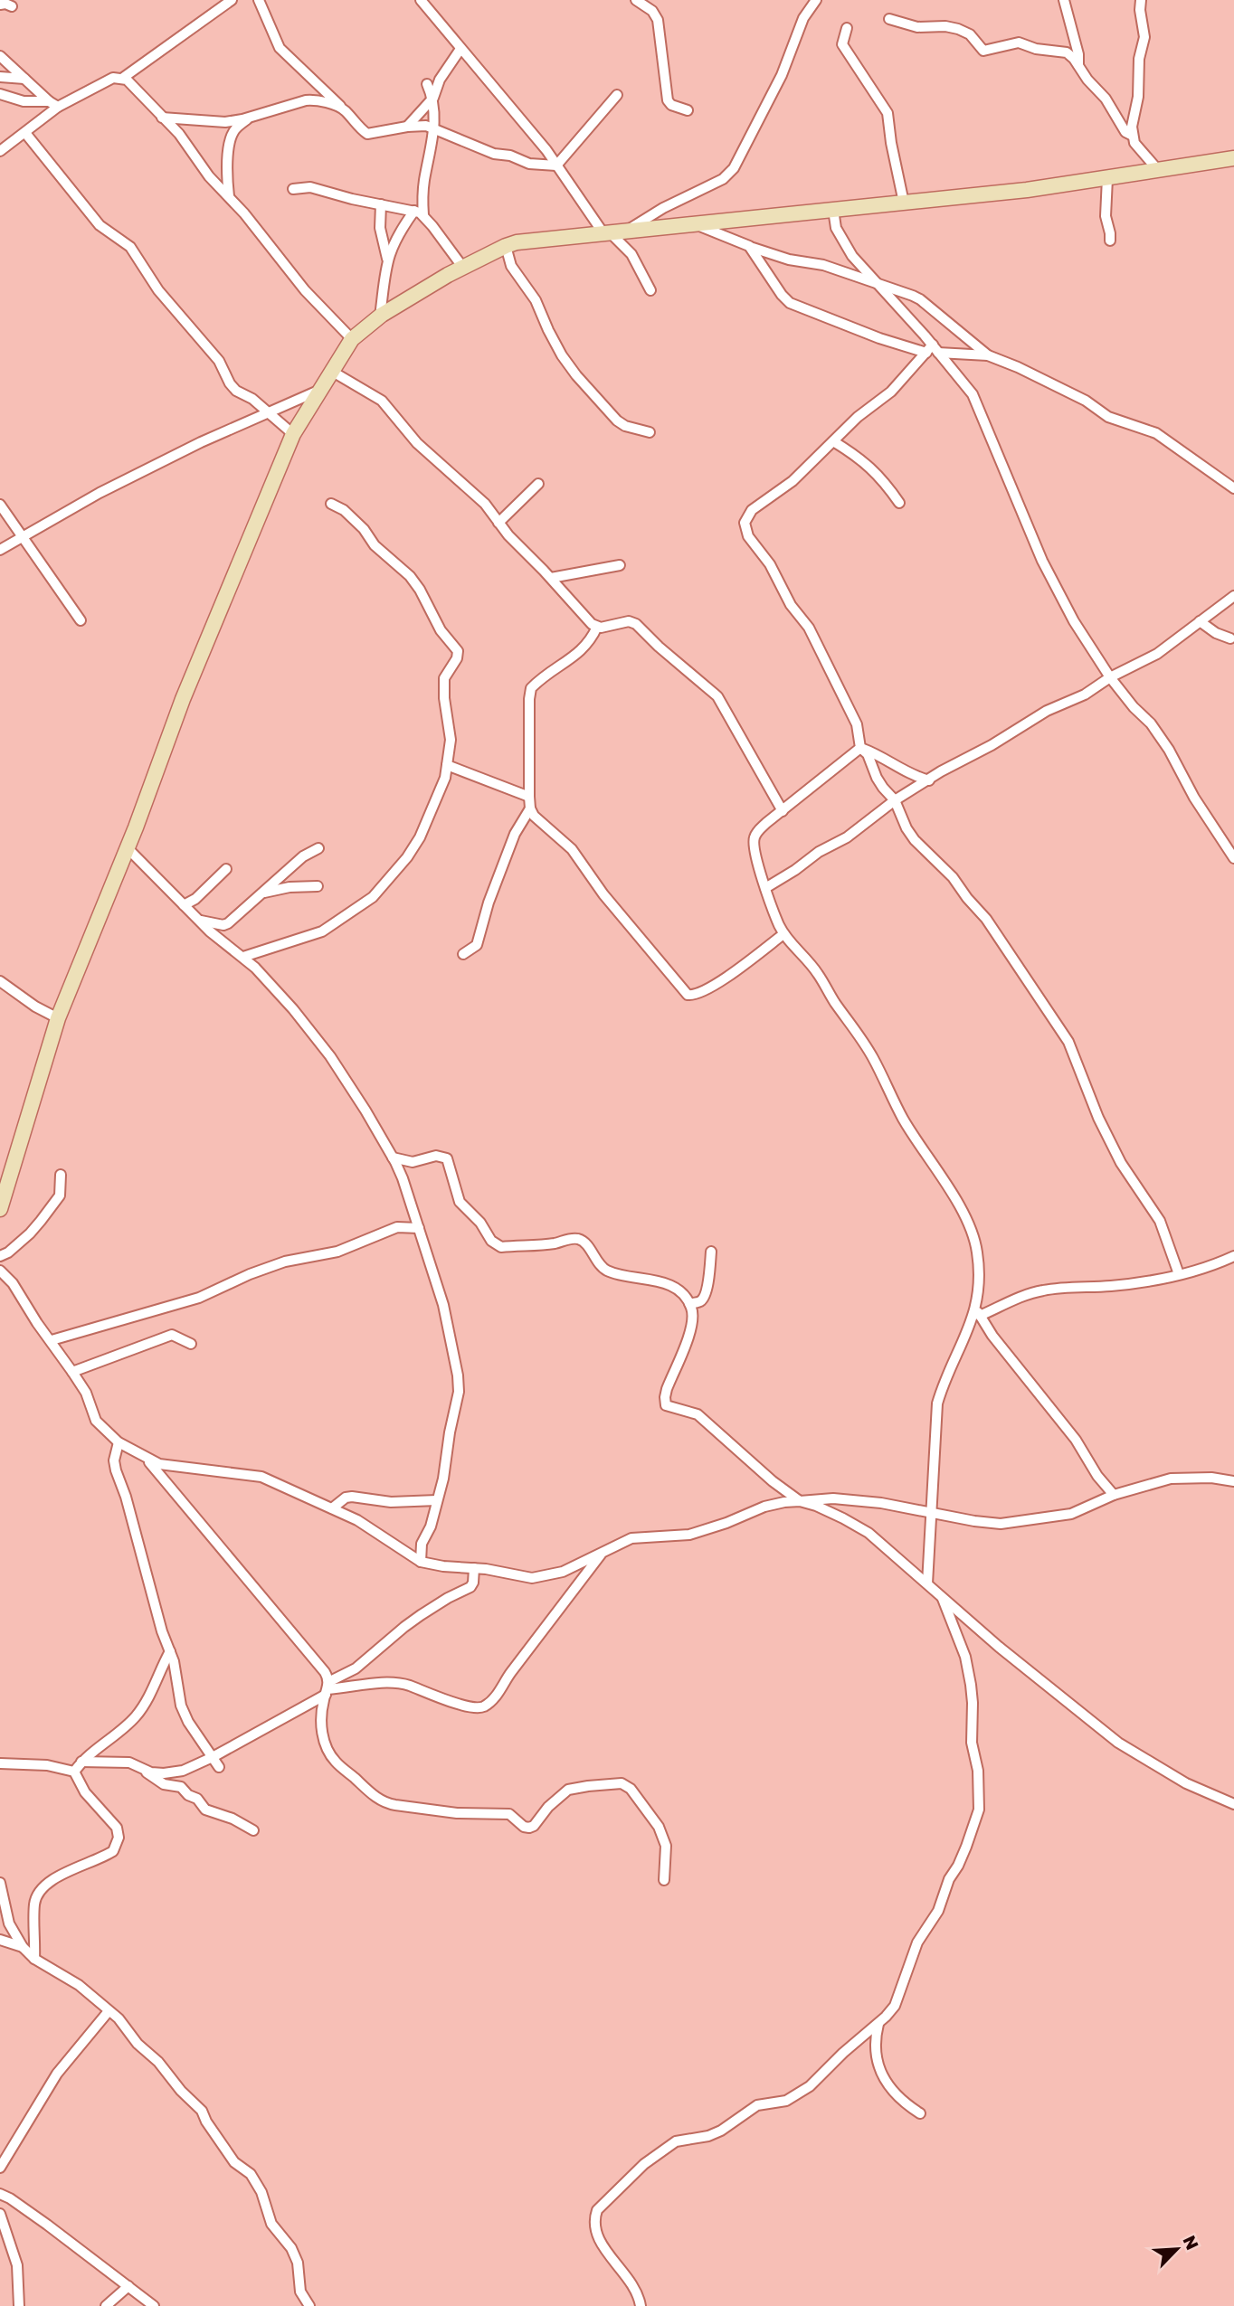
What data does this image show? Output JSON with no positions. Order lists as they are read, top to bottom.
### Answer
{
  "north": "top right"
}
